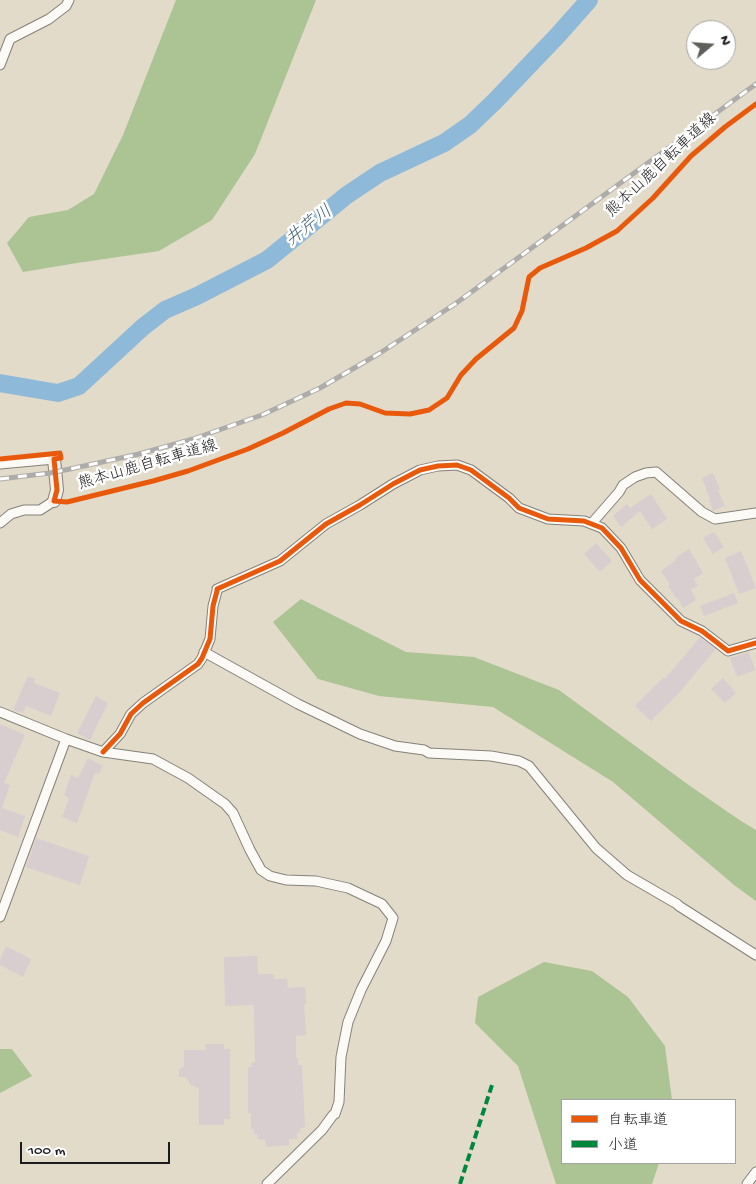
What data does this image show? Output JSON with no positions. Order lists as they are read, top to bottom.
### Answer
{
  "streets": {
    "main road": ["熊本山鹿自転車道線"]
  },
  "water": ["井芹川"],
  "legend": ["自転車道", "小道"],
  "scale_bar": "100 m",
  "north": "right"
}
